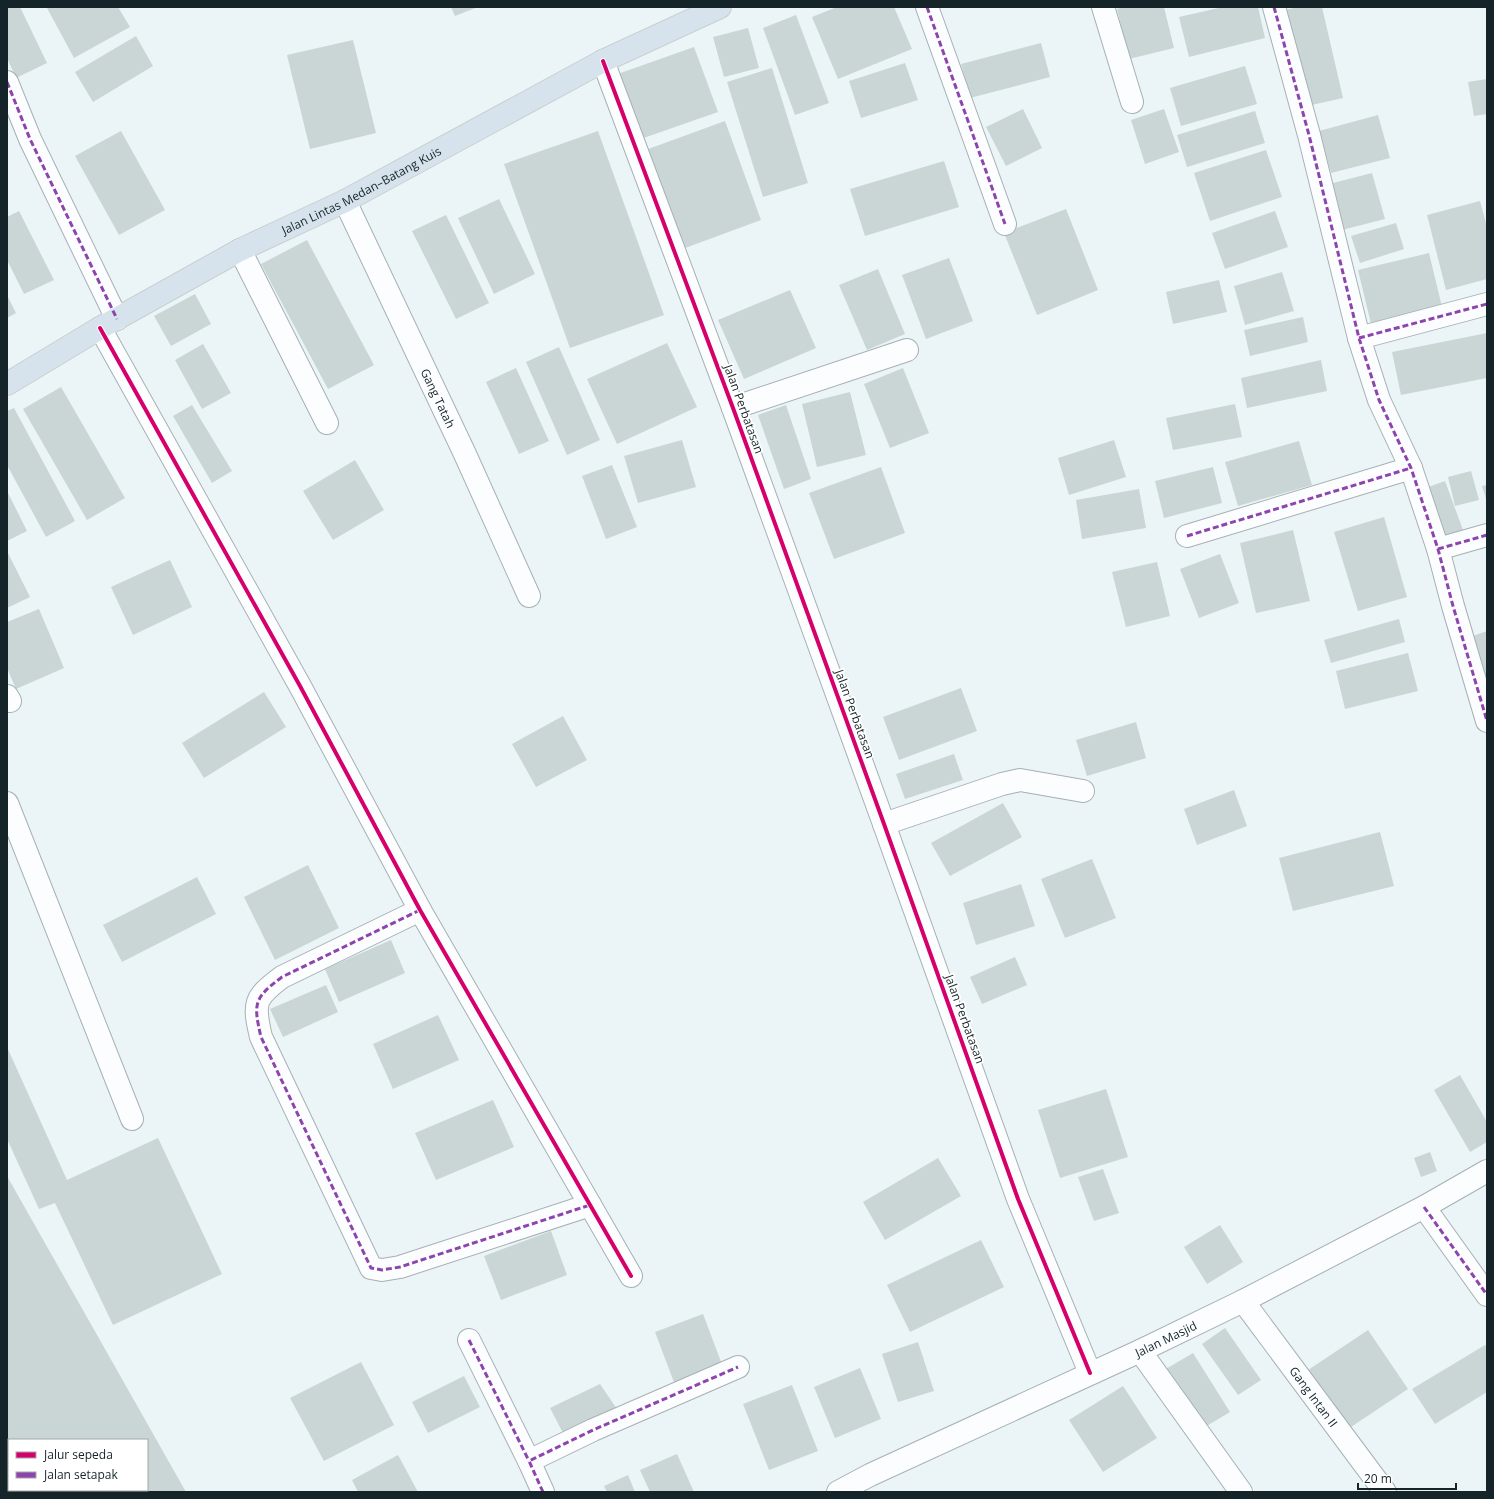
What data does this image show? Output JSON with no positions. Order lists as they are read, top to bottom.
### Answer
{
  "streets": {
    "highway": ["Jalan Lintas Medan–Batang Kuis"],
    "street": [
      "Gang Tatah",
      "Jalan Perbatasan",
      "Jalan Masjid",
      "Gang Intan II"
    ]
  },
  "crossings": [
    ["Jalan Lintas Medan–Batang Kuis", "Gang Tatah"],
    ["Jalan Lintas Medan–Batang Kuis", "Jalan Perbatasan"],
    ["Jalan Perbatasan", "Jalan Masjid"],
    ["Jalan Masjid", "Gang Intan II"]
  ],
  "legend": ["Jalur sepeda", "Jalan setapak"],
  "scale_bar": "20 m"
}
